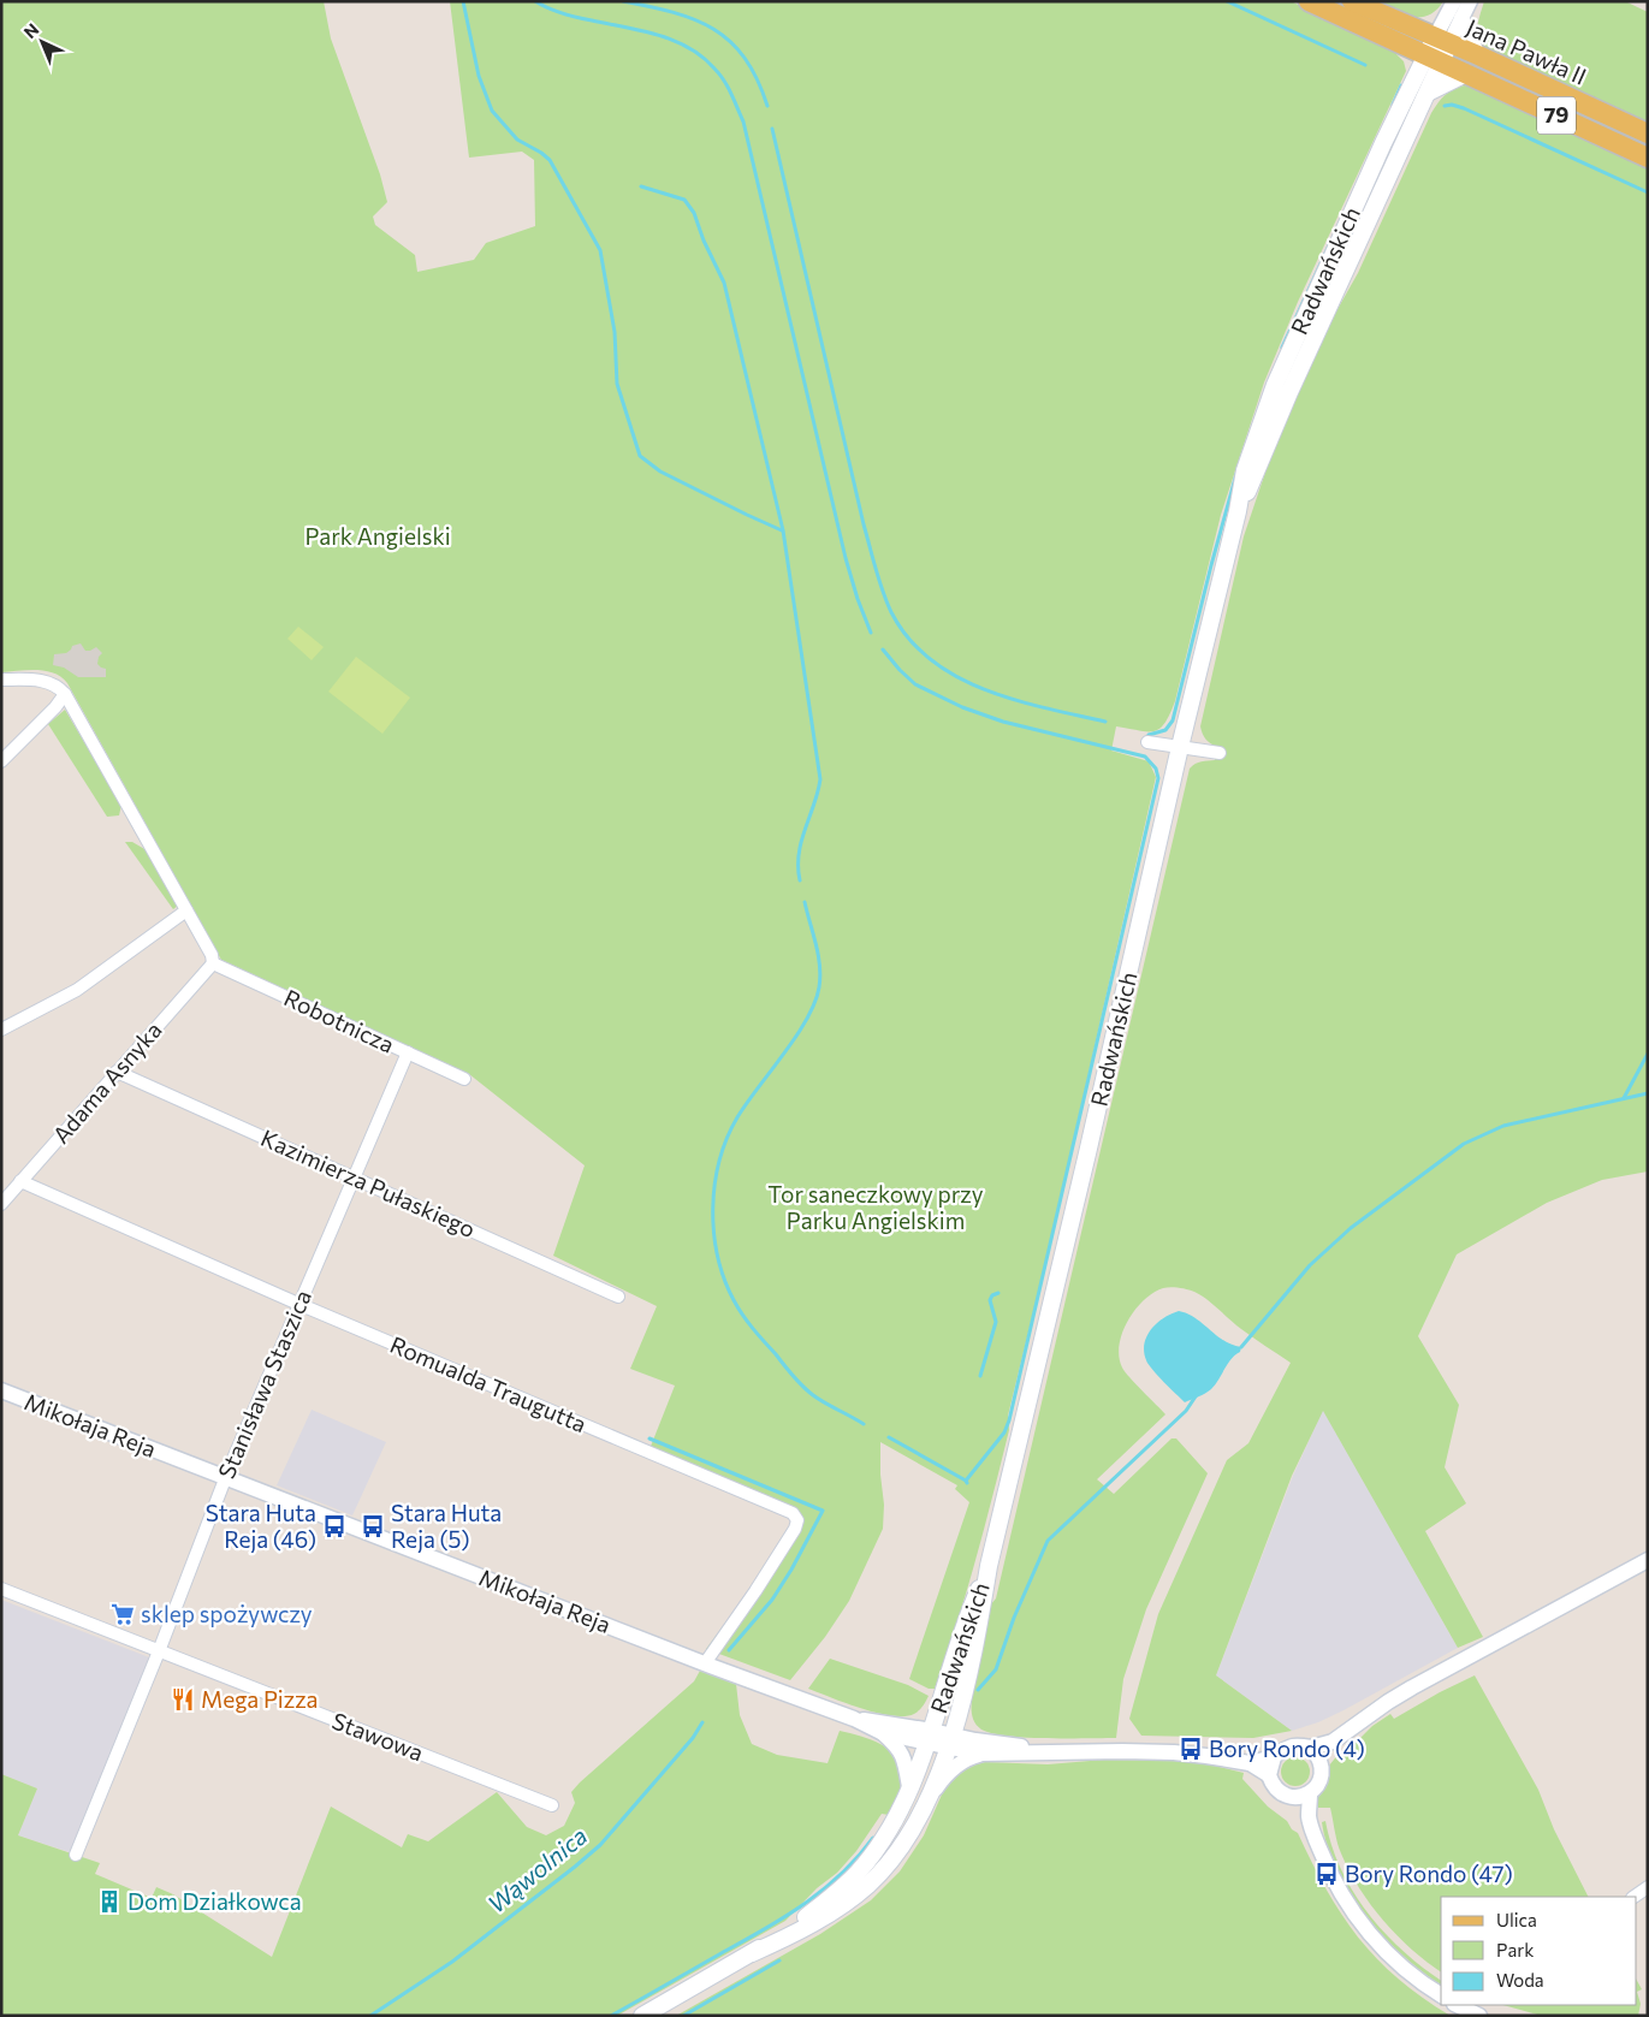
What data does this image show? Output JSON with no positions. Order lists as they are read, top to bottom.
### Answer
{
  "streets": {
    "main road": ["Jana Pawła II", "79", "Radwańskich"],
    "street": [
      "Robotnicza",
      "Adama Asnyka",
      "Kazimierza Pułaskiego",
      "Stanisława Staszica",
      "Romualda Traugutta",
      "Mikołaja Reja",
      "Stawowa"
    ]
  },
  "crossings": [
    ["Jana Pawła II", "Radwańskich"],
    ["Radwańskich", "Mikołaja Reja"],
    ["Robotnicza", "Adama Asnyka"],
    ["Robotnicza", "Stanisława Staszica"],
    ["Adama Asnyka", "Kazimierza Pułaskiego"],
    ["Adama Asnyka", "Romualda Traugutta"],
    ["Kazimierza Pułaskiego", "Stanisława Staszica"],
    ["Stanisława Staszica", "Romualda Traugutta"],
    ["Stanisława Staszica", "Mikołaja Reja"],
    ["Stanisława Staszica", "Stawowa"],
    ["Romualda Traugutta", "Mikołaja Reja"]
  ],
  "water": ["Wąwolnica"],
  "parks": ["Park Angielski", "Tor saneczkowy przy Parku Angielskim"],
  "places": {
    "bus stop": [
      "Stara Huta Reja (46)",
      "Stara Huta Reja (5)",
      "Bory Rondo (4)",
      "Bory Rondo (47)"
    ],
    "supermarket": ["sklep spożywczy"],
    "restaurant": ["Mega Pizza"],
    "building": ["Dom Działkowca"]
  },
  "legend": ["Ulica", "Park", "Woda"],
  "north": "top left"
}
